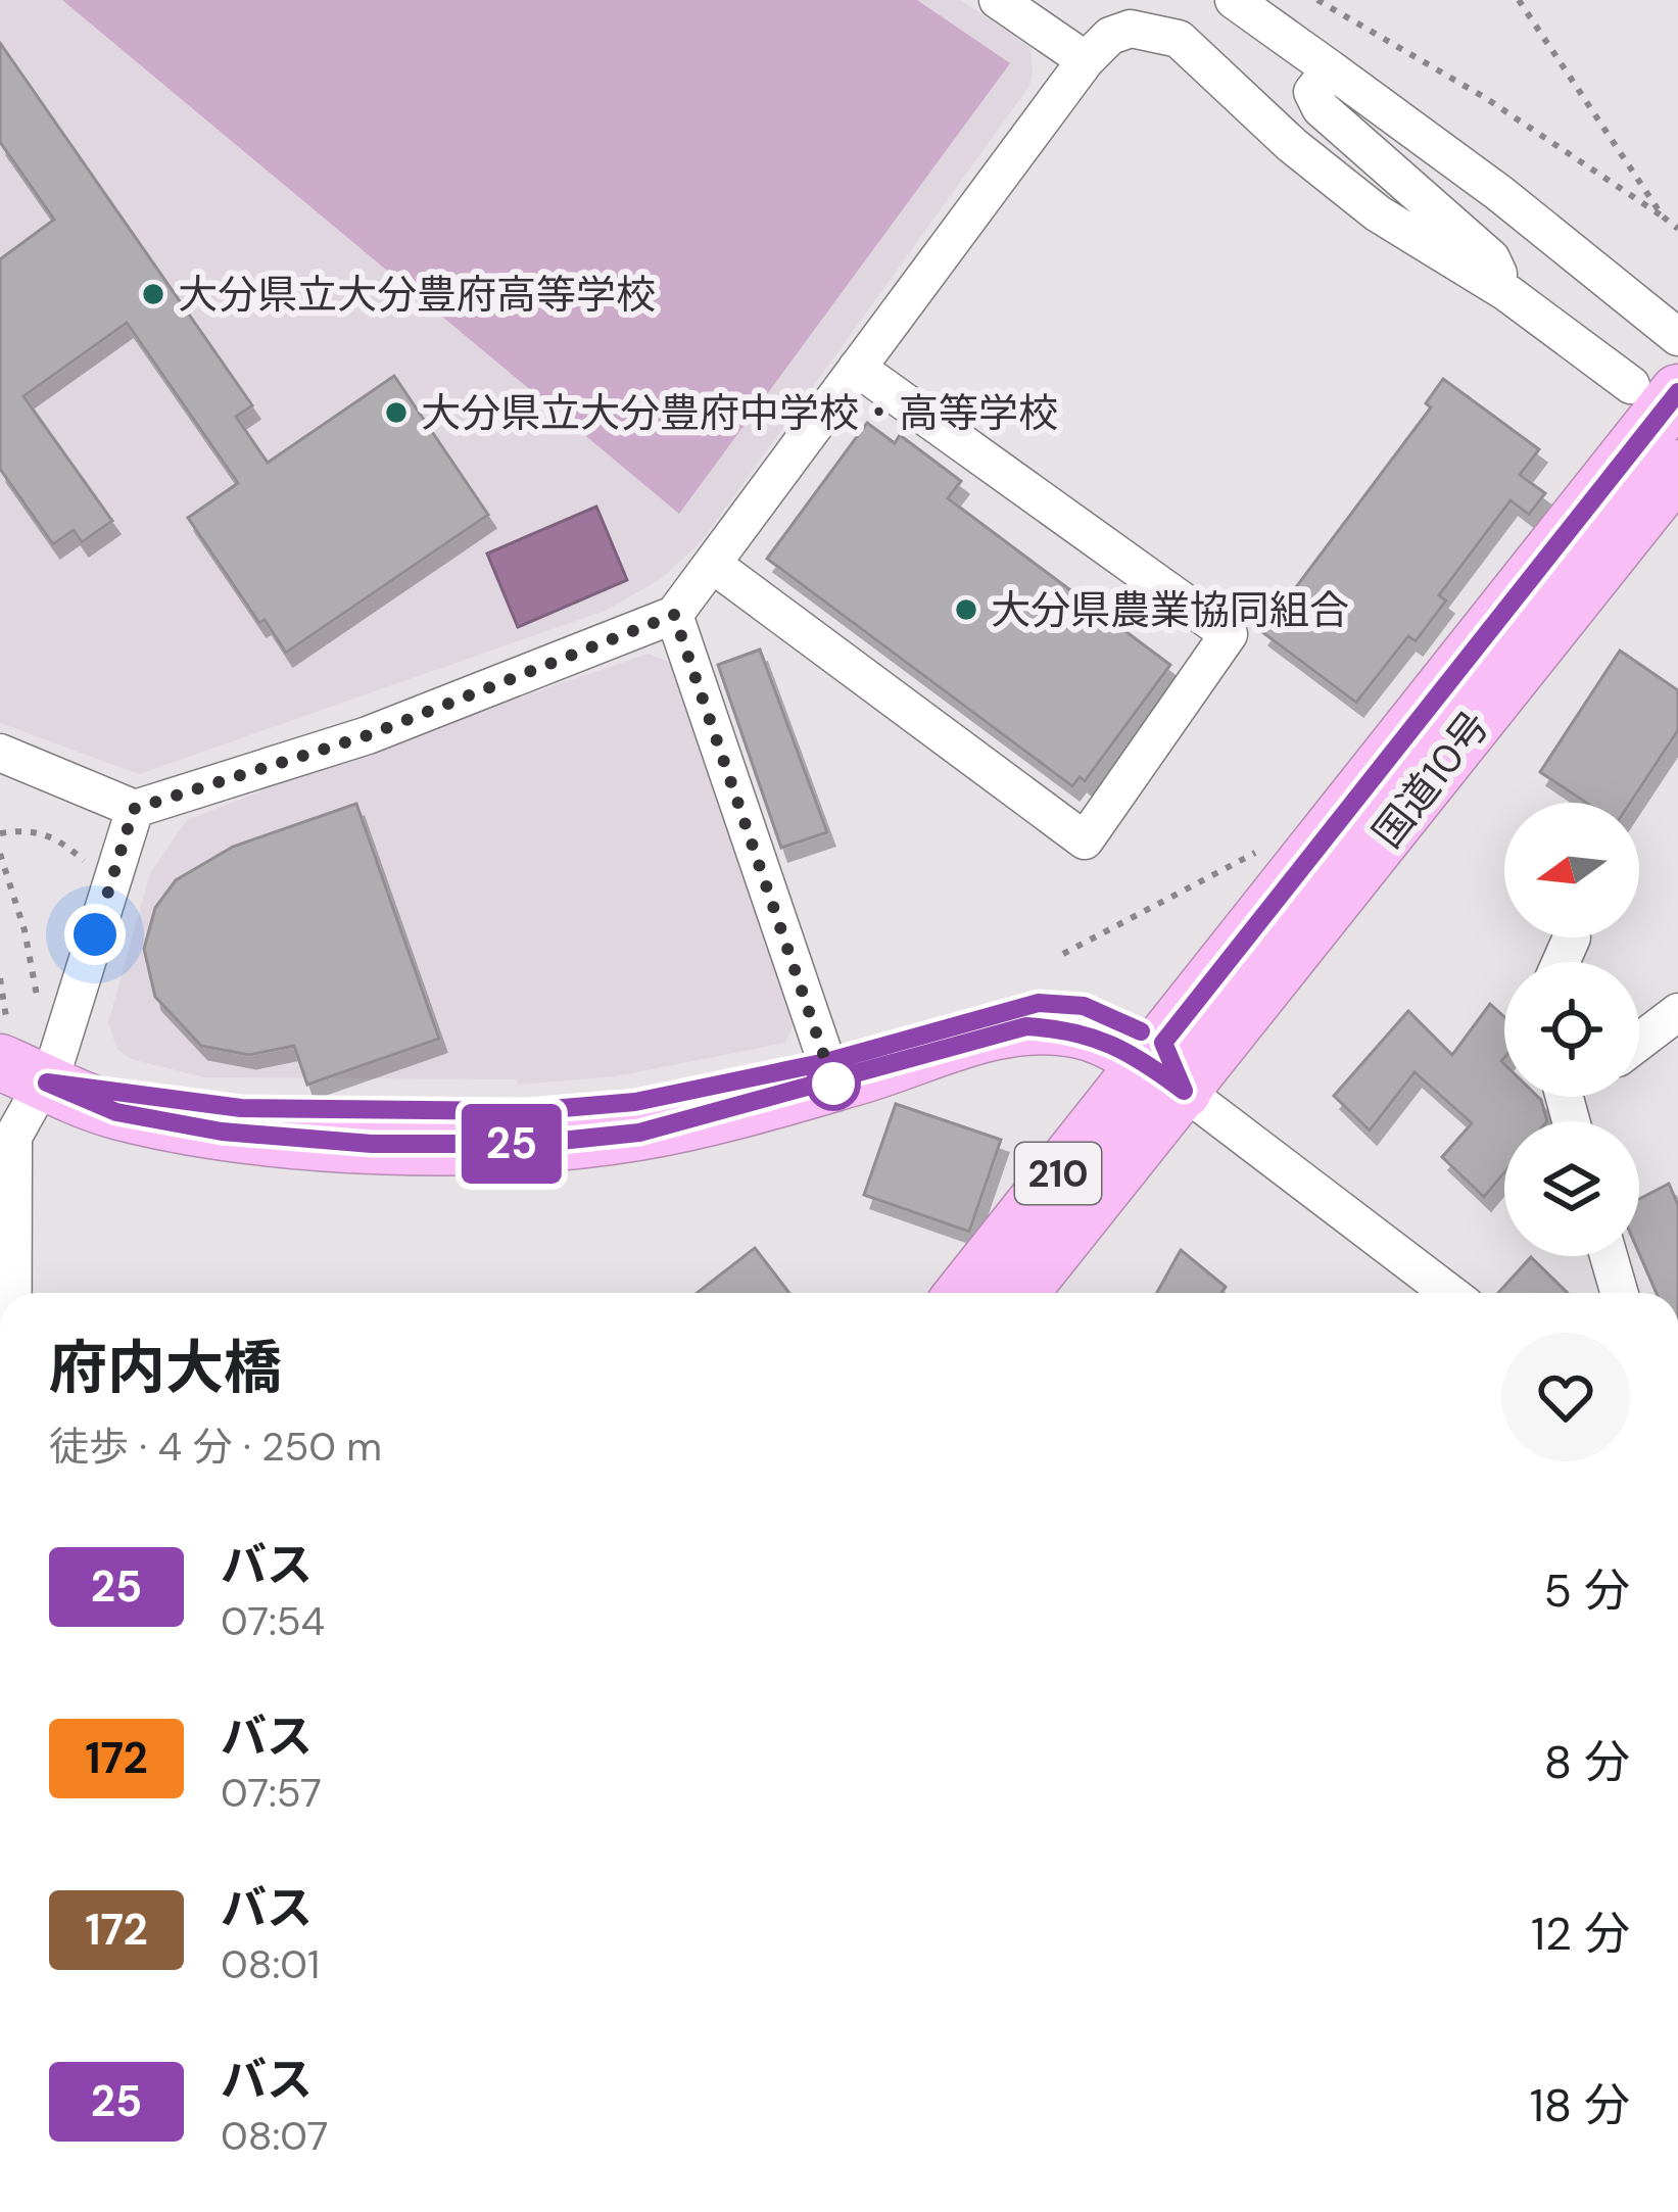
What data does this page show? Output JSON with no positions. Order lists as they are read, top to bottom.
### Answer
{
  "streets": {
    "highway": ["国道10号", "210"]
  },
  "crossings": [
    ["国道10号", "210"]
  ],
  "places": ["大分県立大分豊府高等学校", "大分県立大分豊府中学校・高等学校", "大分県農業協同組合"],
  "lines": ["bus line 25"],
  "north": "left",
  "page": {
    "on_map": "25",
    "heading": ["府内大橋", "徒歩 · 4 分 · 250 m"],
    "list": [
      {
        "mark": "25",
        "name": "バス",
        "note": "07:54",
        "value": "5 分"
      },
      {
        "mark": "172",
        "name": "バス",
        "note": "07:57",
        "value": "8 分"
      },
      {
        "mark": "172",
        "name": "バス",
        "note": "08:01",
        "value": "12 分"
      },
      {
        "mark": "25",
        "name": "バス",
        "note": "08:07",
        "value": "18 分"
      }
    ]
  }
}
